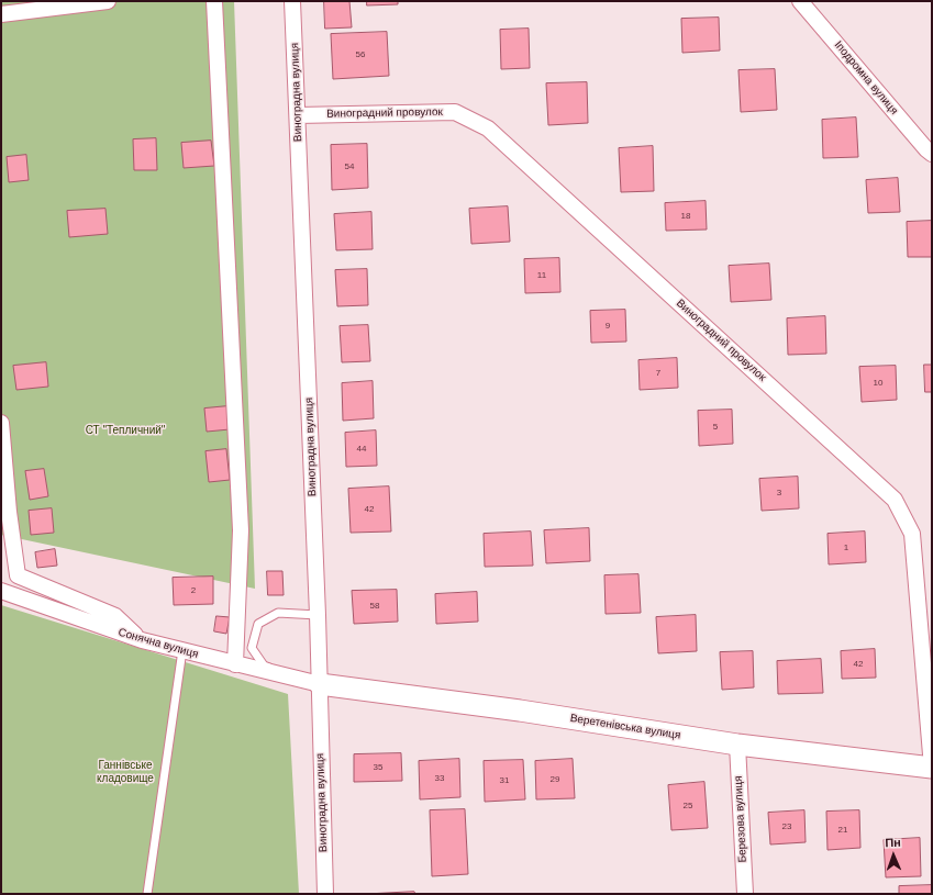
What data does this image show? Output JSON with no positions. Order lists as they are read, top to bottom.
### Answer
{
  "streets": {
    "street": [
      "Іподромна вулиця",
      "Виноградна вулиця",
      "Виноградний провулок",
      "Сонячна вулиця",
      "Веретенівська вулиця",
      "Березова вулиця"
    ]
  },
  "crossings": [
    ["Виноградна вулиця", "Виноградний провулок"],
    ["Виноградна вулиця", "Сонячна вулиця"],
    ["Виноградна вулиця", "Веретенівська вулиця"],
    ["Виноградний провулок", "Веретенівська вулиця"],
    ["Сонячна вулиця", "Веретенівська вулиця"],
    ["Веретенівська вулиця", "Березова вулиця"]
  ],
  "parks": ["СТ \"Тепличний\"", "Ганнівське кладовище"],
  "house_numbers": [
    "56",
    "54",
    "18",
    "11",
    "9",
    "7",
    "10",
    "5",
    "44",
    "3",
    "42",
    "1",
    "2",
    "58",
    "42",
    "35",
    "33",
    "29",
    "31",
    "25",
    "23",
    "21"
  ],
  "north": "top"
}
